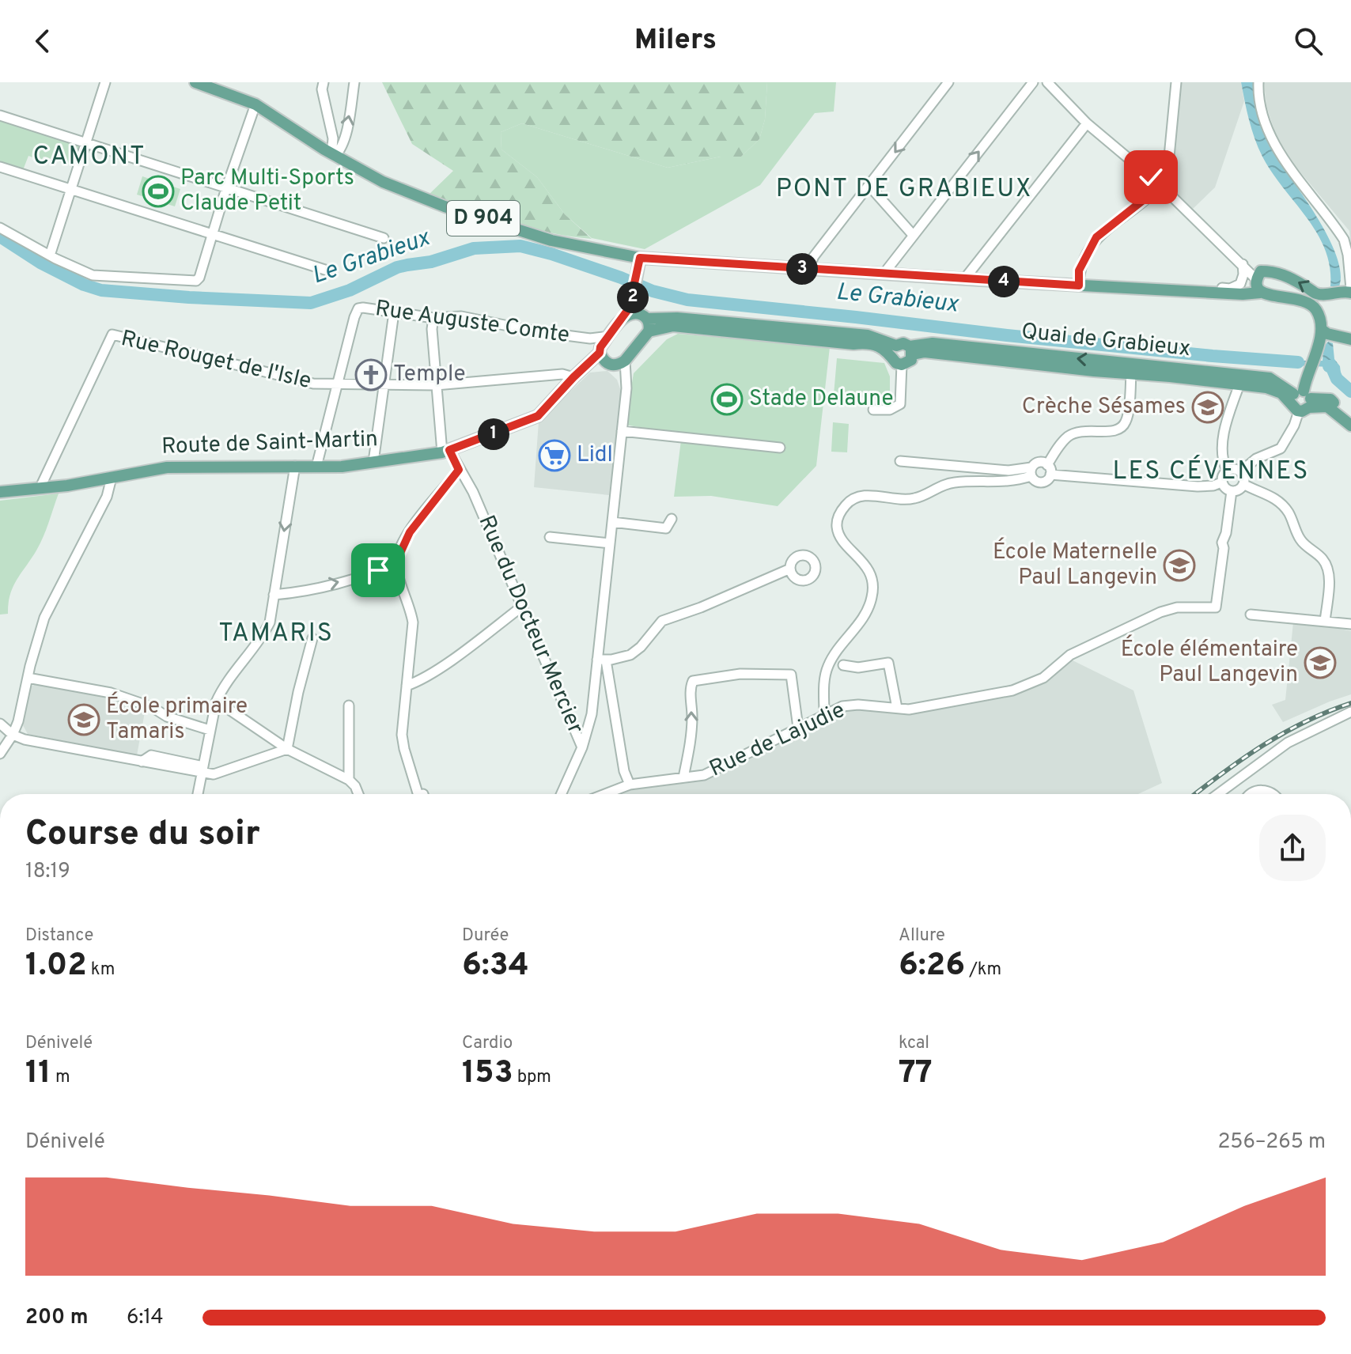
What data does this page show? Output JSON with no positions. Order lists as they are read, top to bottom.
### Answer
{
  "streets": {
    "main road": ["D 904", "Quai de Grabieux", "Route de Saint-Martin"],
    "street": [
      "Rue Auguste Comte",
      "Rue Rouget de l'Isle",
      "Rue du Docteur Mercier",
      "Rue de Lajudie"
    ]
  },
  "crossings": [
    ["Rue Auguste Comte", "Rue Rouget de l'Isle"],
    ["Rue Auguste Comte", "Route de Saint-Martin"],
    ["Quai de Grabieux", "Route de Saint-Martin"],
    ["Rue Rouget de l'Isle", "Route de Saint-Martin"],
    ["Route de Saint-Martin", "Rue du Docteur Mercier"]
  ],
  "districts": [
    "CAMONT",
    "PONT DE GRABIEUX",
    "LES CÉVENNES",
    "TAMARIS"
  ],
  "water": ["Le Grabieux"],
  "places": {
    "sports": ["Parc Multi-Sports Claude Petit", "Stade Delaune"],
    "church": ["Temple"],
    "school or university": [
      "Crèche Sésames",
      "École Maternelle Paul Langevin",
      "École élémentaire Paul Langevin",
      "École primaire Tamaris"
    ],
    "supermarket": ["Lidl"]
  },
  "page": {
    "header": "Milers",
    "pins": [
      "3",
      "4",
      "2",
      "1"
    ],
    "heading": ["Course du soir", "18:19"],
    "stats": [
      ["Distance", "1.02 km"],
      ["Durée", "6:34"],
      ["Allure", "6:26 /km"],
      ["Dénivelé", "11 m"],
      ["Cardio", "153 bpm"],
      ["kcal", "77"]
    ],
    "chart": ["Dénivelé", "256–265 m"],
    "list": [
      {
        "name": "200 m",
        "note": "6:14"
      }
    ]
  }
}
